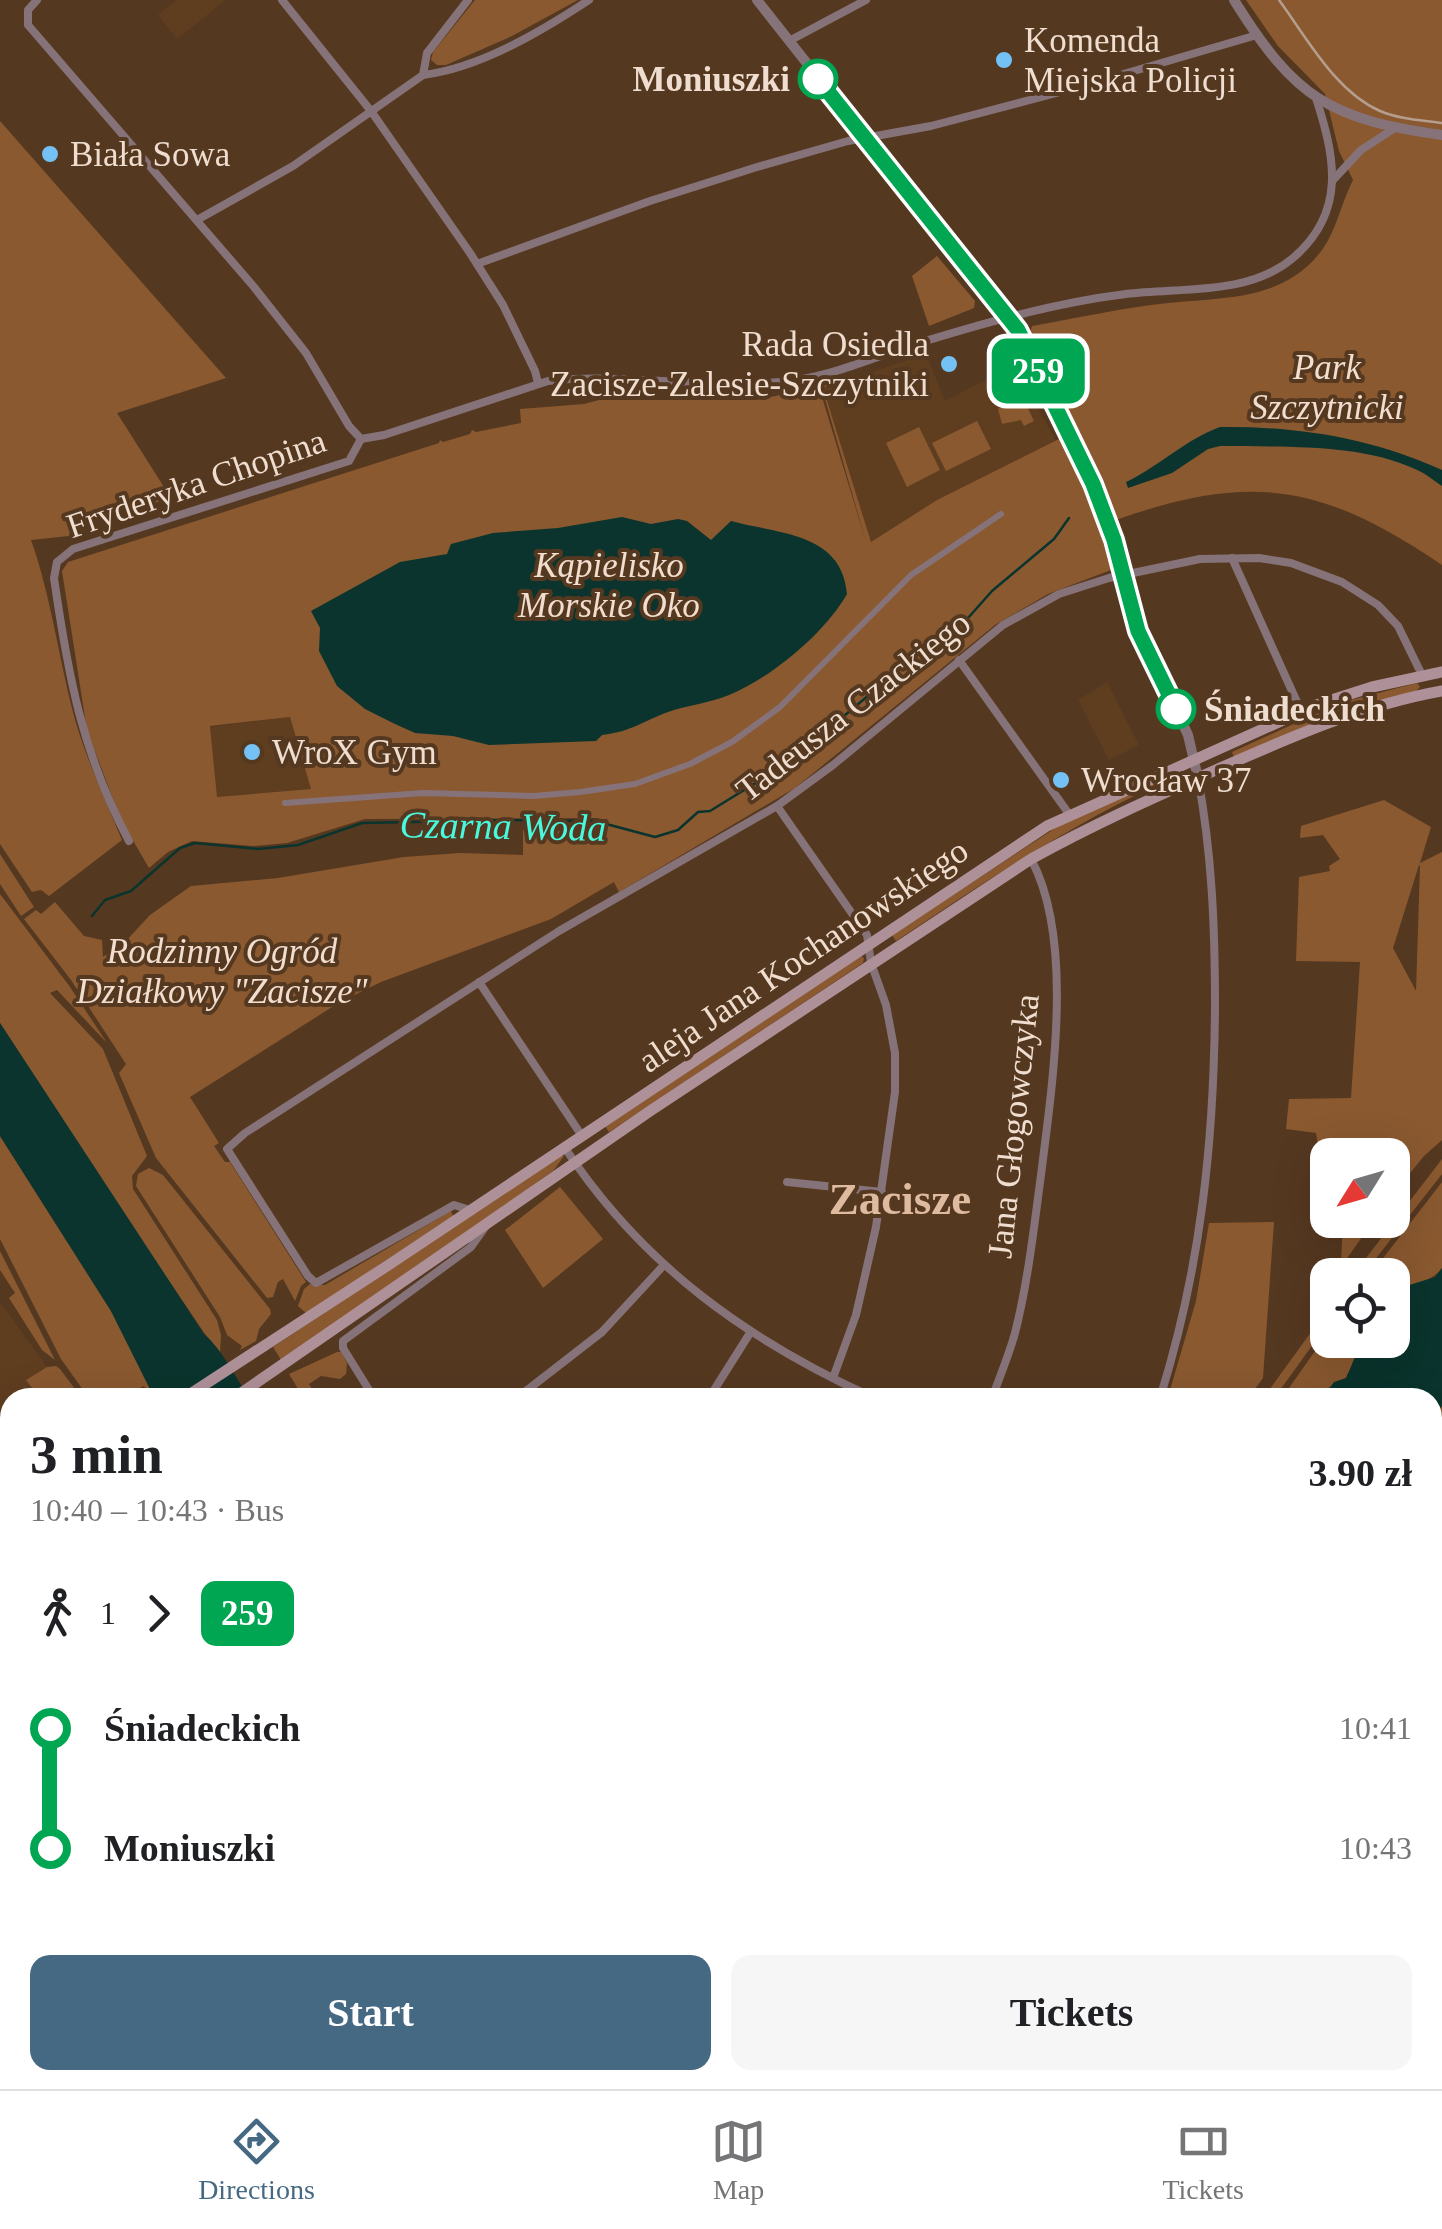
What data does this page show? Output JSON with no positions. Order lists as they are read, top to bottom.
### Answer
{
  "streets": {
    "main road": ["aleja Jana Kochanowskiego"],
    "street": ["Fryderyka Chopina", "Tadeusza Czackiego", "Jana Głogowczyka"]
  },
  "crossings": [
    ["Tadeusza Czackiego", "aleja Jana Kochanowskiego"],
    ["aleja Jana Kochanowskiego", "Jana Głogowczyka"]
  ],
  "districts": ["Zacisze"],
  "water": ["Czarna Woda"],
  "parks": ["Park Szczytnicki", "Kąpielisko Morskie Oko", "Rodzinny Ogród Działkowy \"Zacisze\""],
  "places": [
    "Komenda Miejska Policji",
    "Moniuszki",
    "Biała Sowa",
    "Rada Osiedla Zacisze-Zalesie-Szczytniki",
    "Śniadeckich",
    "WroX Gym",
    "Wrocław 37"
  ],
  "lines": ["bus line 259"],
  "north": "bottom left",
  "page": {
    "on_map": "259",
    "heading": ["3 min", "10:40 – 10:43 · Bus", "3.90 zł"],
    "legs": ["1", "259"],
    "list": [
      {
        "name": "Śniadeckich",
        "value": "10:41"
      },
      {
        "name": "Moniuszki",
        "value": "10:43"
      }
    ],
    "buttons": ["Start", "Tickets"],
    "tabs": ["Directions", "Map", "Tickets"]
  }
}
